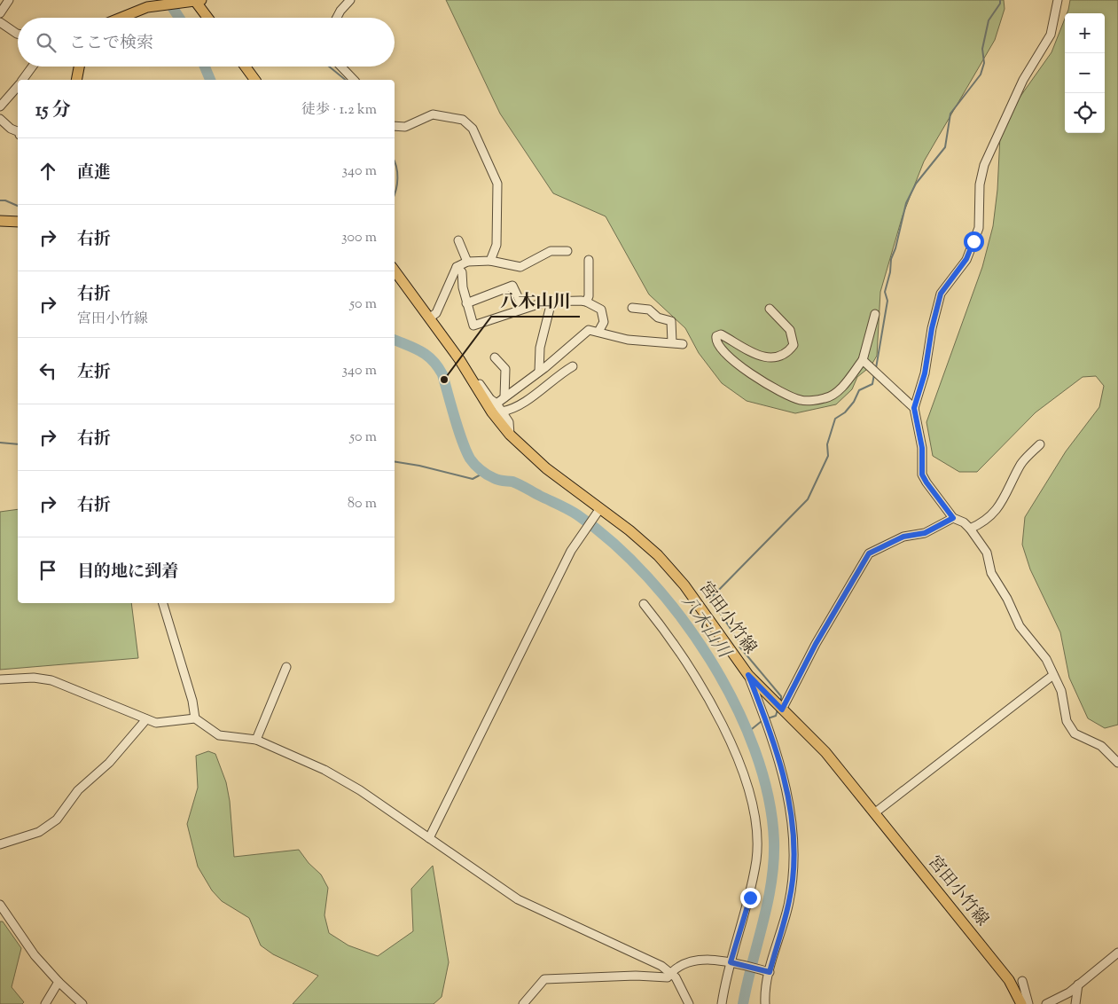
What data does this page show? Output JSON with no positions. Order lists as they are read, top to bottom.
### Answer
{
  "streets": {
    "main road": ["宮田小竹線"]
  },
  "water": ["八木山川"],
  "places": ["八木山川"],
  "page": {
    "map_buttons": ["+", "−"],
    "search": "ここで検索",
    "heading": ["15 分", "徒歩 · 1.2 km"],
    "list": [
      ["直進", "340 m"],
      ["右折", "300 m"],
      ["右折", "宮田小竹線", "50 m"],
      ["左折", "340 m"],
      ["右折", "50 m"],
      ["右折", "80 m"],
      "目的地に到着"
    ]
  }
}
